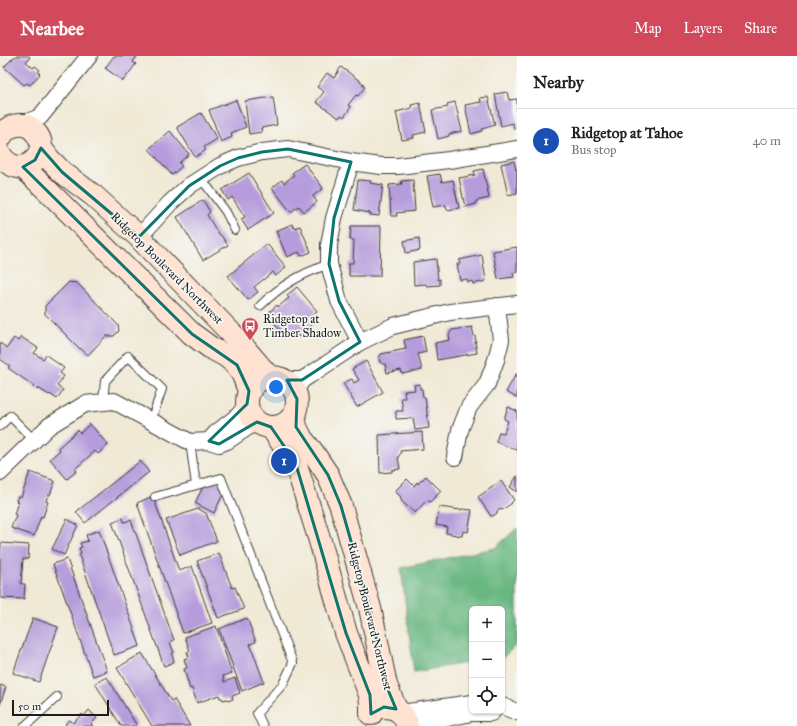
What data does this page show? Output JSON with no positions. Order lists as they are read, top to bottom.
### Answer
{
  "streets": {
    "main road": ["Ridgetop Boulevard Northwest"]
  },
  "places": {
    "bus stop": ["Ridgetop at Timber Shadow"]
  },
  "scale_bar": "50 m",
  "page": {
    "header": "Nearbee",
    "nav": ["Map", "Layers", "Share"],
    "heading": "Nearby",
    "list": [
      {
        "mark": "1",
        "name": "Ridgetop at Tahoe",
        "note": "Bus stop",
        "value": "40 m"
      }
    ],
    "pins": "1",
    "map_buttons": ["+", "−"],
    "scale": "50 m"
  }
}
